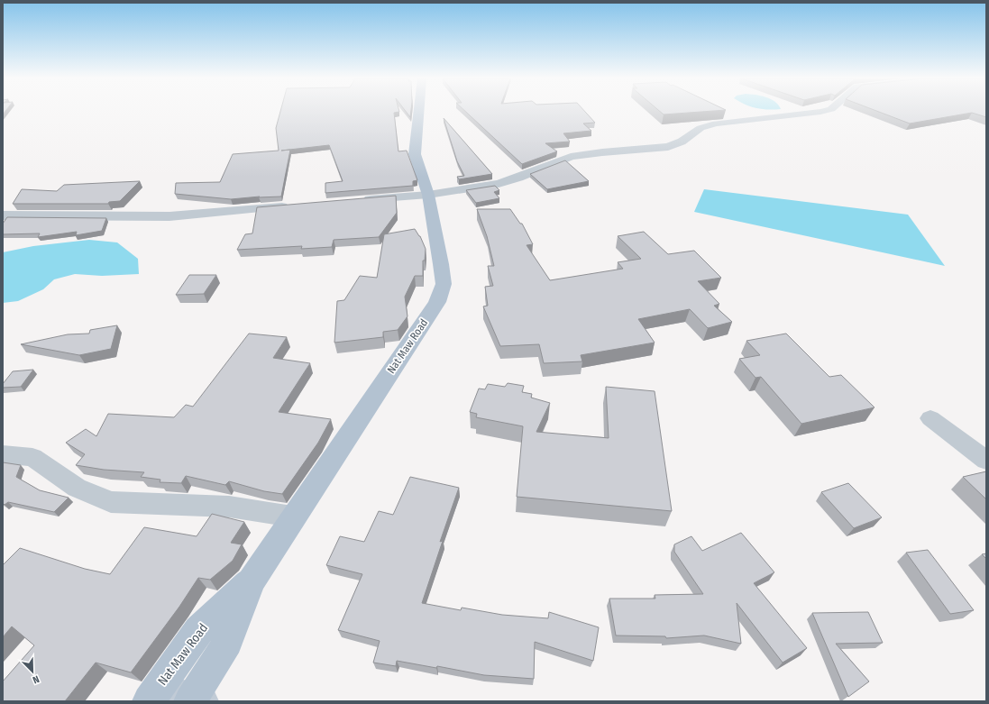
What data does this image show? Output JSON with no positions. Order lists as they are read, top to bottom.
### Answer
{
  "streets": {
    "main road": ["Nat Maw Road"]
  },
  "north": "bottom right"
}
